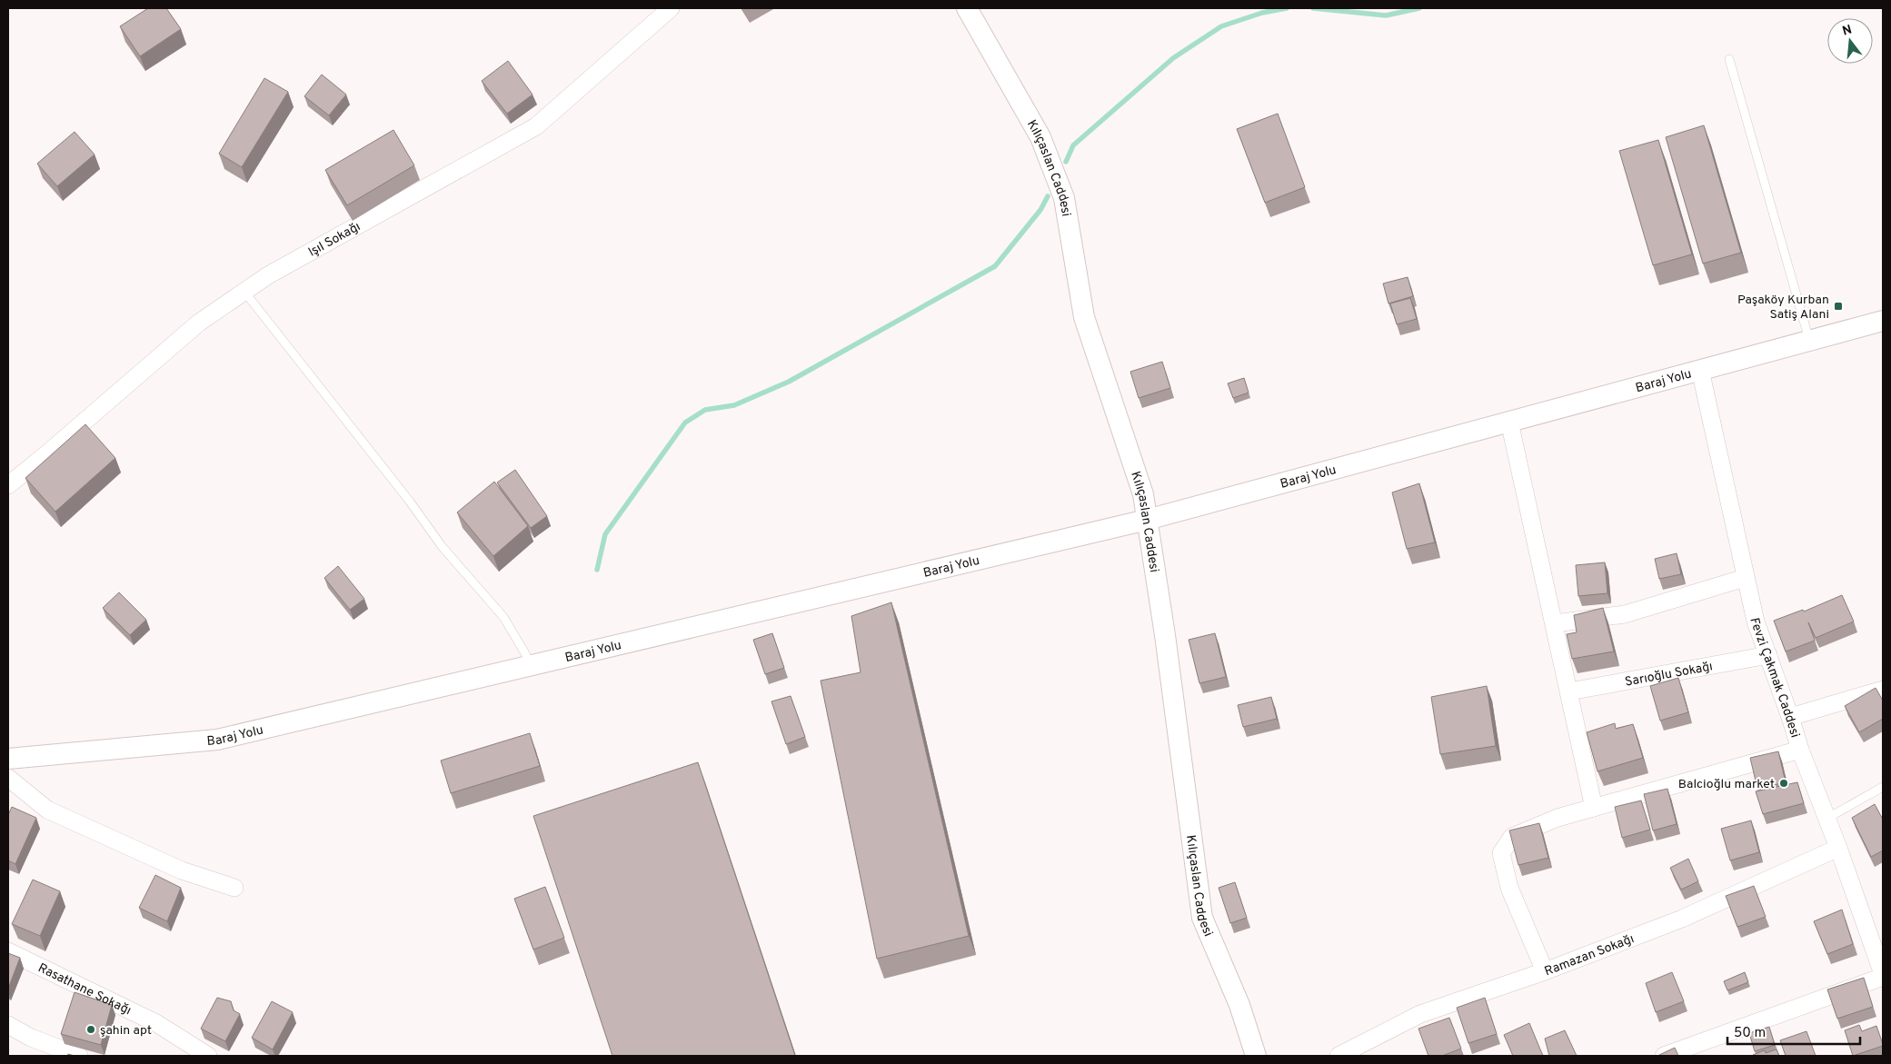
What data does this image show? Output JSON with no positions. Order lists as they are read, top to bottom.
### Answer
{
  "streets": {
    "street": [
      "Kılıçaslan Caddesi",
      "Işıl Sokağı",
      "Baraj Yolu",
      "Sarıoğlu Sokağı",
      "Fevzi Çakmak Caddesi",
      "Ramazan Sokağı",
      "Rasathane Sokağı"
    ]
  },
  "crossings": [
    ["Kılıçaslan Caddesi", "Baraj Yolu"],
    ["Baraj Yolu", "Fevzi Çakmak Caddesi"],
    ["Sarıoğlu Sokağı", "Fevzi Çakmak Caddesi"],
    ["Fevzi Çakmak Caddesi", "Ramazan Sokağı"]
  ],
  "places": {
    "transit": ["Paşaköy Kurban Satiş Alani"],
    "other": ["Balcioğlu market", "şahin apt"]
  },
  "scale_bar": "50 m",
  "north": "top"
}
